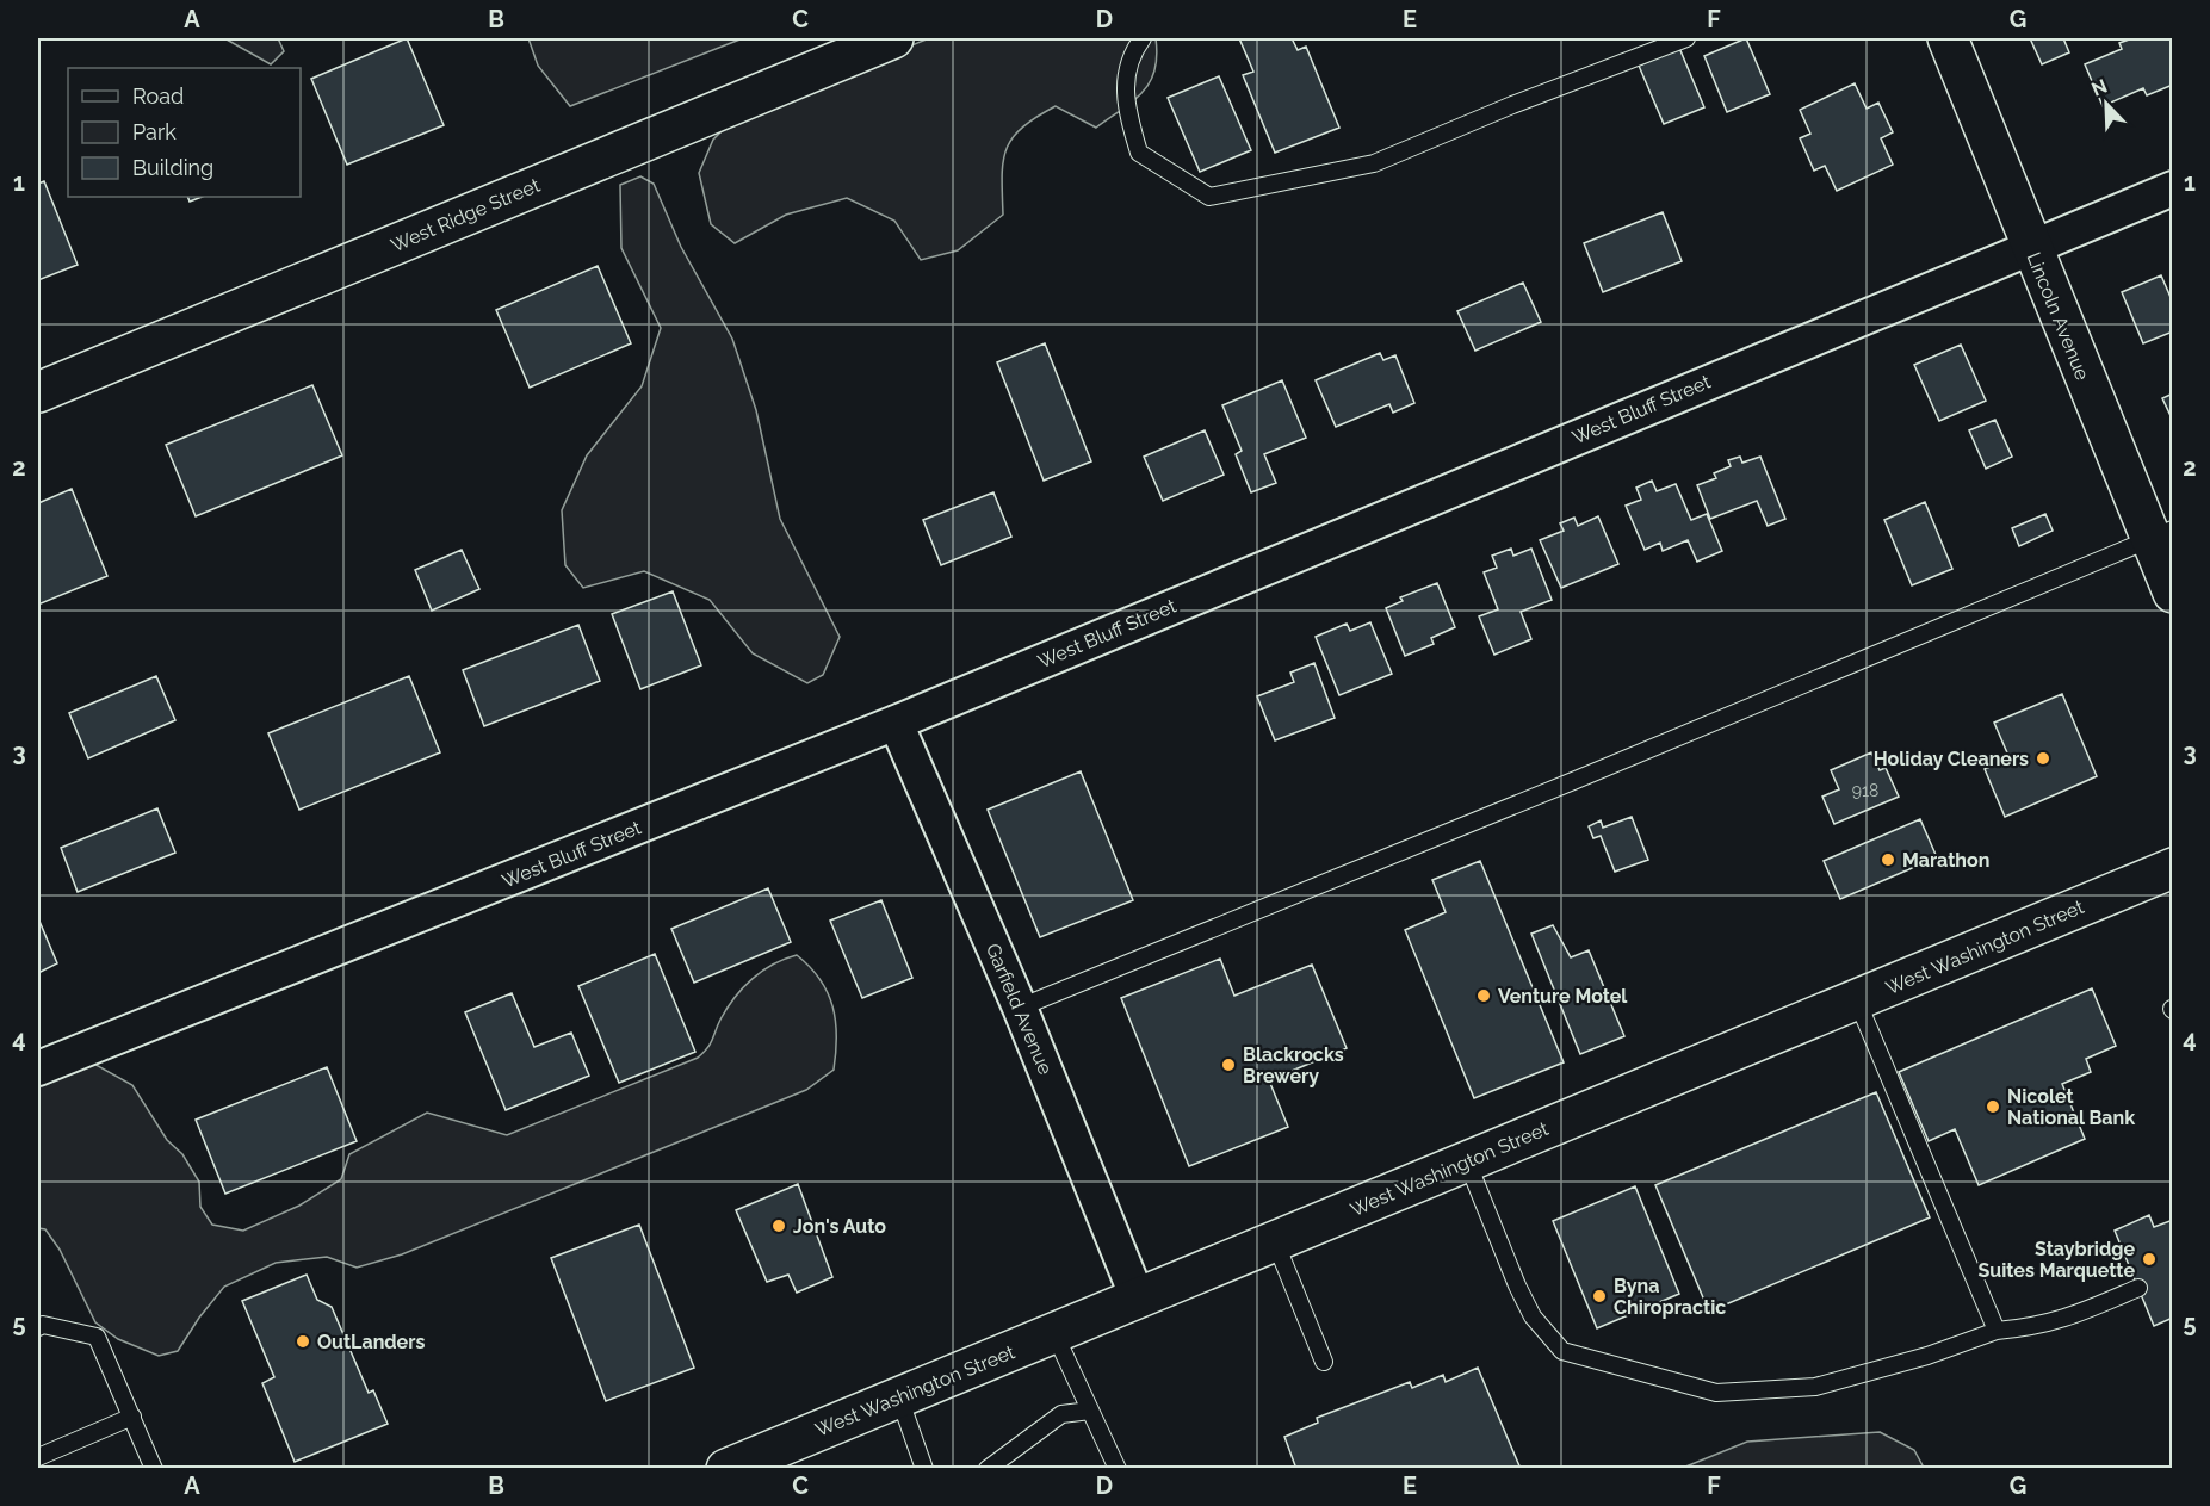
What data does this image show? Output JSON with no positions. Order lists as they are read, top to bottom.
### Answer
{
  "streets": {
    "main road": ["West Ridge Street", "Lincoln Avenue", "West Washington Street"],
    "street": ["West Bluff Street", "Garfield Avenue"]
  },
  "crossings": [
    ["Lincoln Avenue", "West Bluff Street"],
    ["West Bluff Street", "Garfield Avenue"],
    ["West Washington Street", "Garfield Avenue"]
  ],
  "places": [
    "Holiday Cleaners",
    "Marathon",
    "Venture Motel",
    "Blackrocks Brewery",
    "Nicolet National Bank",
    "Jon's Auto",
    "Staybridge Suites Marquette",
    "Byna Chiropractic",
    "OutLanders"
  ],
  "house_numbers": ["918"],
  "legend": ["Road", "Park", "Building"],
  "north": "top left",
  "grid": {
    "columns": [
      "A",
      "B",
      "C",
      "D",
      "E",
      "F",
      "G"
    ],
    "rows": [
      "1",
      "2",
      "3",
      "4",
      "5"
    ]
  }
}
